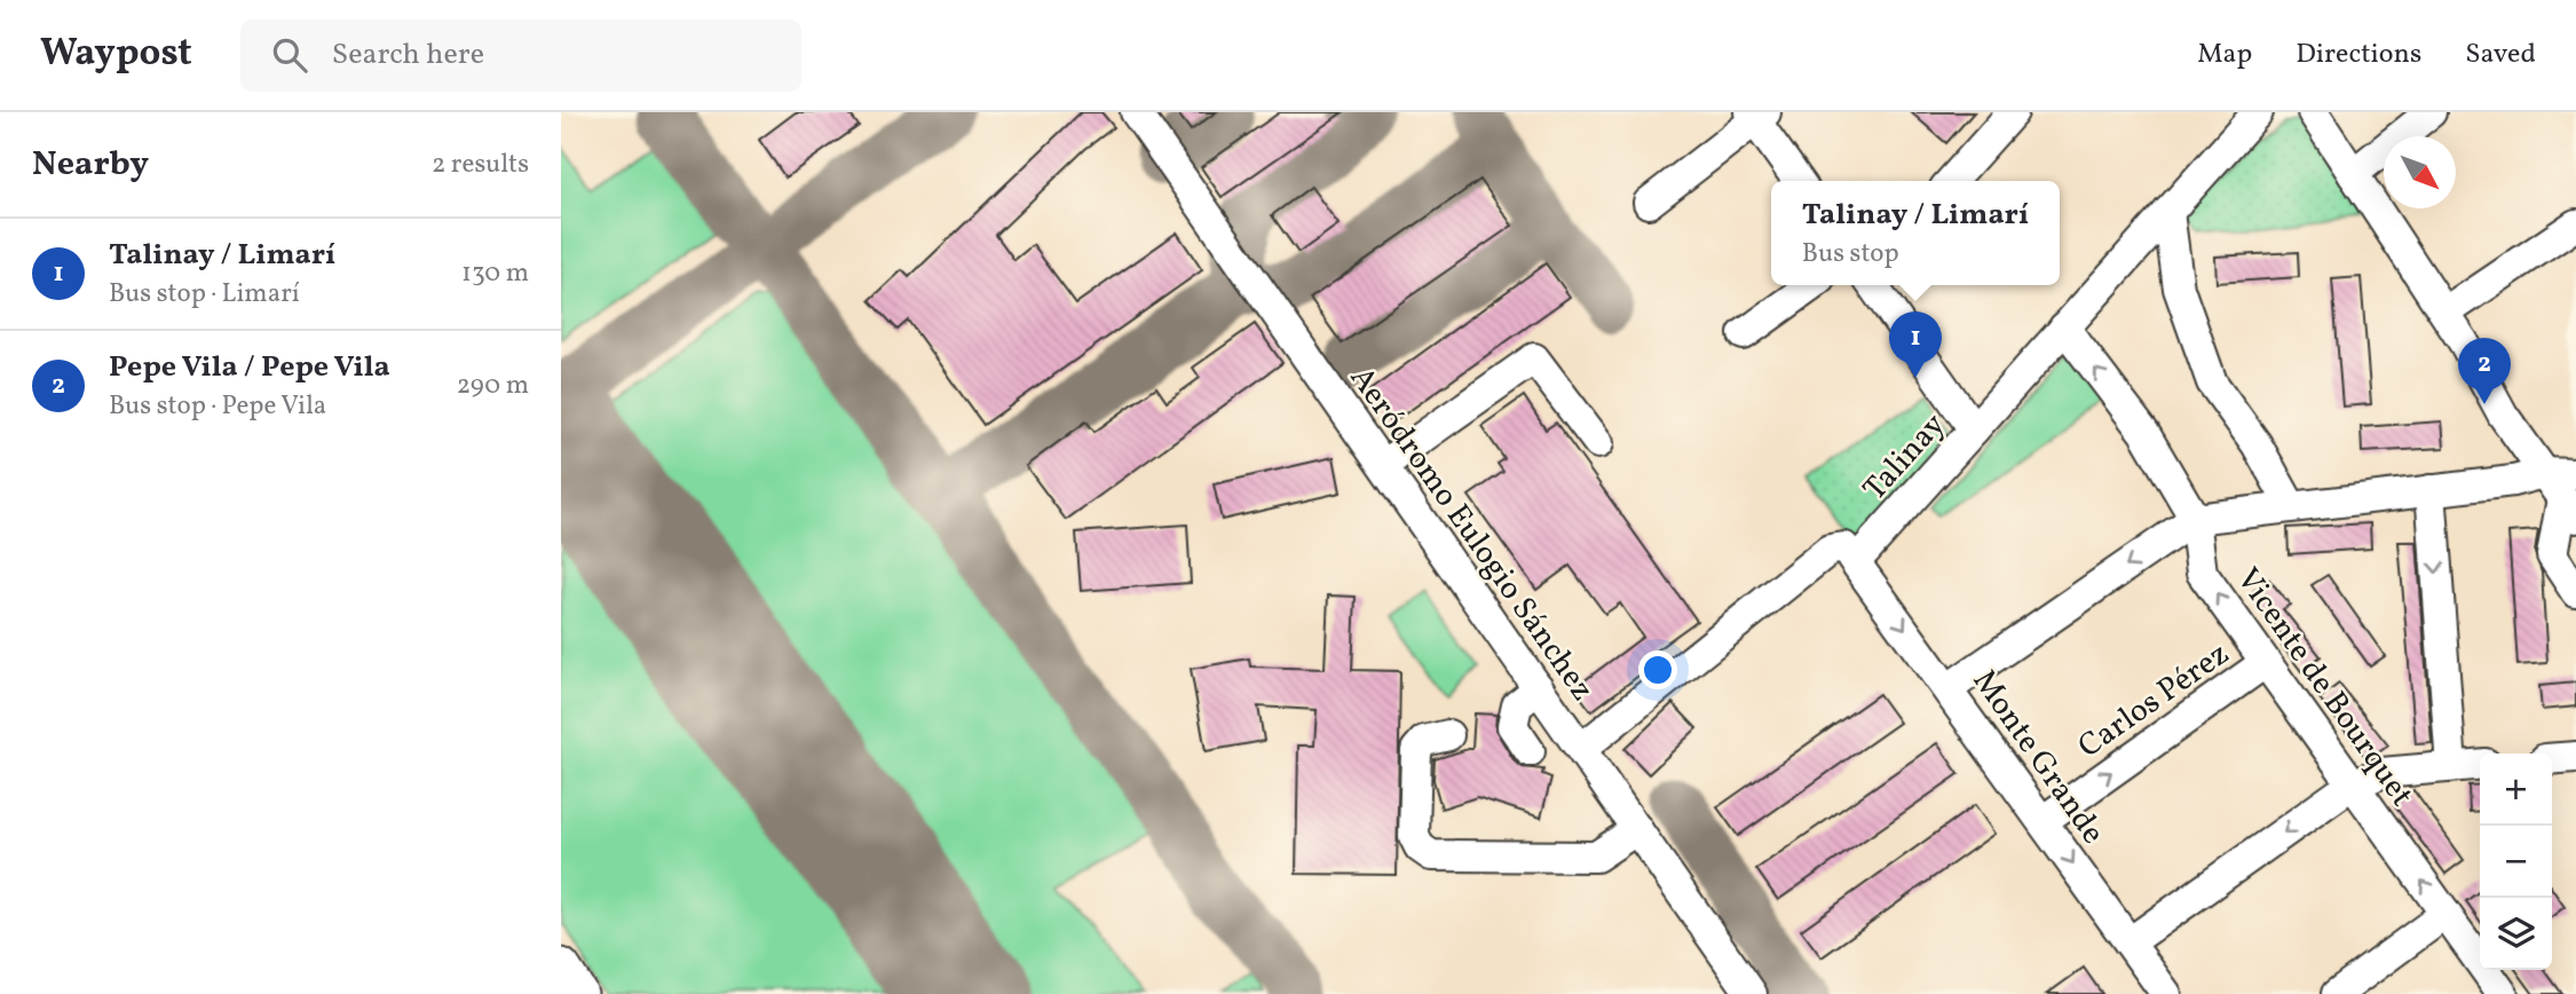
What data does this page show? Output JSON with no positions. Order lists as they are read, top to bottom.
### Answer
{
  "streets": {
    "street": [
      "Talinay",
      "Aeródromo Eulogio Sánchez",
      "Vicente de Bourquet",
      "Carlos Pérez",
      "Monte Grande"
    ]
  },
  "crossings": [
    ["Talinay", "Vicente de Bourquet"],
    ["Talinay", "Monte Grande"],
    ["Vicente de Bourquet", "Carlos Pérez"],
    ["Carlos Pérez", "Monte Grande"]
  ],
  "one_way": ["Monte Grande"],
  "north": "bottom right",
  "page": {
    "header": "Waypost",
    "search": "Search here",
    "nav": ["Map", "Directions", "Saved"],
    "heading": ["Nearby", "2 results"],
    "popup": ["Talinay / Limarí", "Bus stop"],
    "list": [
      {
        "mark": "1",
        "name": "Talinay / Limarí",
        "note": "Bus stop · Limarí",
        "value": "130 m"
      },
      {
        "mark": "2",
        "name": "Pepe Vila / Pepe Vila",
        "note": "Bus stop · Pepe Vila",
        "value": "290 m"
      }
    ],
    "pins": ["1", "2"],
    "map_buttons": ["+", "−"]
  }
}
